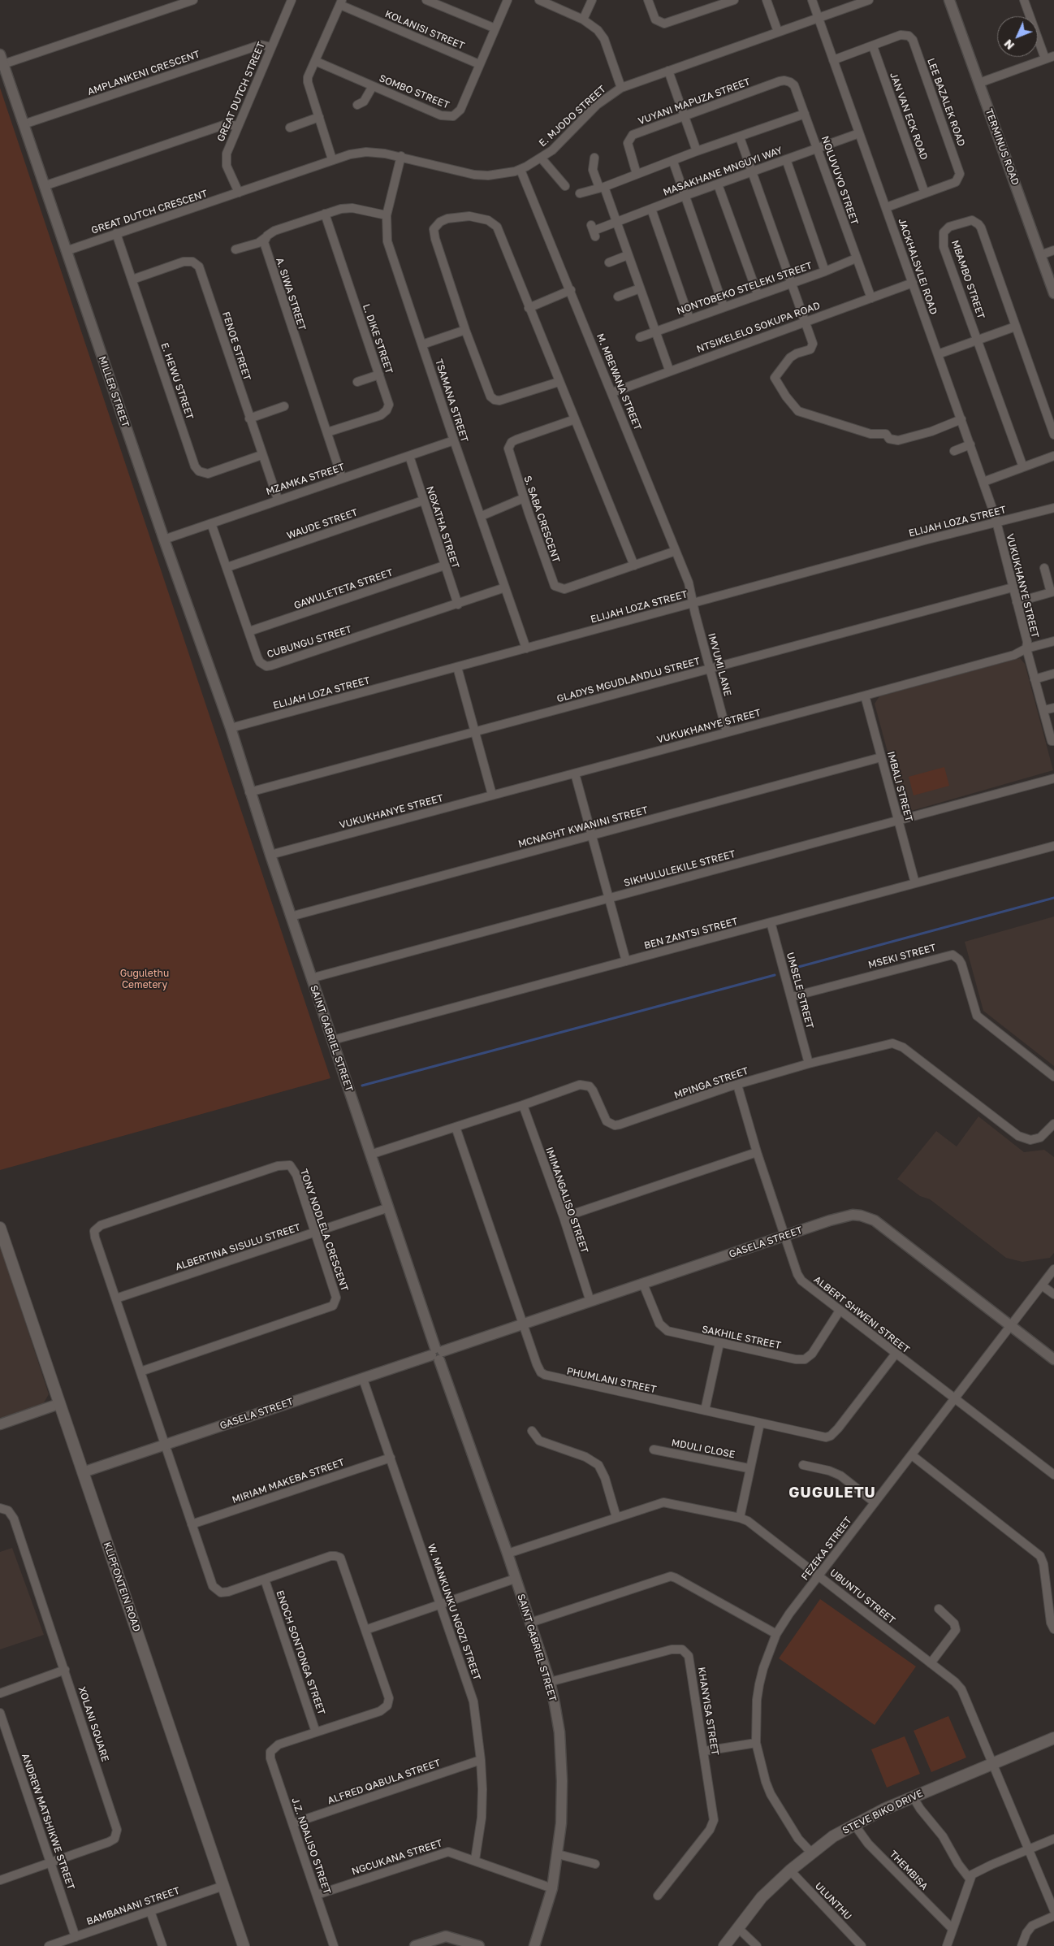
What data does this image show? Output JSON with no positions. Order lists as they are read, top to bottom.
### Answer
{
  "streets": {
    "main road": ["KLIPFONTEIN ROAD", "STEVE BIKO DRIVE"],
    "street": [
      "KOLANISI STREET",
      "AMPLANKENI CRESCENT",
      "GREAT DUTCH STREET",
      "SOMBO STREET",
      "VUYANI MAPUZA STREET",
      "LEE BAZALEK ROAD",
      "E. MJODO STREET",
      "JAN VAN ECK ROAD",
      "TERMINUS ROAD",
      "MASAKHANE MNGUYI WAY",
      "NOLUVUYO STREET",
      "GREAT DUTCH CRESCENT",
      "JACKHALSVLEI ROAD",
      "MBAMBO STREET",
      "NONTOBEKO STELEKI STREET",
      "A. SIWA STREET",
      "NTSIKELELO SOKUPA ROAD",
      "L. DIKE STREET",
      "FENOE STREET",
      "E. HEWU STREET",
      "M. MBEWANA STREET",
      "MILLER STREET",
      "TSAMANA STREET",
      "MZAMKA STREET",
      "S. SABA CRESCENT",
      "ELIJAH LOZA STREET",
      "WAUDE STREET",
      "NGXATHA STREET",
      "VUKUKHANYE STREET",
      "GAWULETETA STREET",
      "CUBUNGU STREET",
      "IMVUMI LANE",
      "GLADYS MGUDLANDLU STREET",
      "IMBALI STREET",
      "MCNAGHT KWANINI STREET",
      "SIKHULULEKILE STREET",
      "BEN ZANTSI STREET",
      "MSEKI STREET",
      "UMSELE STREET",
      "SAINT GABRIEL STREET",
      "MPINGA STREET",
      "IMIMANGALISO STREET",
      "TONY NODLELA CRESCENT",
      "GASELA STREET",
      "ALBERTINA SISULU STREET",
      "ALBERT SHWENI STREET",
      "SAKHILE STREET",
      "PHUMLANI STREET",
      "MDULI CLOSE",
      "MIRIAM MAKEBA STREET",
      "FEZEKA STREET",
      "UBUNTU STREET",
      "W. MANKUNKU NGOZI STREET",
      "ENOCH SONTONGA STREET",
      "KHANYISA STREET",
      "XOLANI SQUARE",
      "ALFRED QABULA STREET",
      "ANDREW MATSHIKWE STREET",
      "J.Z. NDALISO STREET",
      "NGCUKANA STREET",
      "THEMBISA",
      "ULUNTHU",
      "BAMBANANI STREET"
    ]
  },
  "crossings": [
    ["KOLANISI STREET", "SOMBO STREET"],
    ["AMPLANKENI CRESCENT", "GREAT DUTCH STREET"],
    ["AMPLANKENI CRESCENT", "MILLER STREET"],
    ["GREAT DUTCH STREET", "E. MJODO STREET"],
    ["GREAT DUTCH STREET", "GREAT DUTCH CRESCENT"],
    ["VUYANI MAPUZA STREET", "NOLUVUYO STREET"],
    ["LEE BAZALEK ROAD", "JAN VAN ECK ROAD"],
    ["LEE BAZALEK ROAD", "JACKHALSVLEI ROAD"],
    ["E. MJODO STREET", "GREAT DUTCH CRESCENT"],
    ["E. MJODO STREET", "JACKHALSVLEI ROAD"],
    ["E. MJODO STREET", "M. MBEWANA STREET"],
    ["E. MJODO STREET", "TSAMANA STREET"],
    ["MASAKHANE MNGUYI WAY", "NOLUVUYO STREET"],
    ["MASAKHANE MNGUYI WAY", "JACKHALSVLEI ROAD"],
    ["NOLUVUYO STREET", "NONTOBEKO STELEKI STREET"],
    ["NOLUVUYO STREET", "NTSIKELELO SOKUPA ROAD"],
    ["GREAT DUTCH CRESCENT", "E. HEWU STREET"],
    ["GREAT DUTCH CRESCENT", "MILLER STREET"],
    ["JACKHALSVLEI ROAD", "NTSIKELELO SOKUPA ROAD"],
    ["JACKHALSVLEI ROAD", "ELIJAH LOZA STREET"],
    ["JACKHALSVLEI ROAD", "VUKUKHANYE STREET"],
    ["A. SIWA STREET", "L. DIKE STREET"],
    ["A. SIWA STREET", "MZAMKA STREET"],
    ["NTSIKELELO SOKUPA ROAD", "M. MBEWANA STREET"],
    ["FENOE STREET", "E. HEWU STREET"],
    ["FENOE STREET", "MZAMKA STREET"],
    ["M. MBEWANA STREET", "S. SABA CRESCENT"],
    ["M. MBEWANA STREET", "ELIJAH LOZA STREET"],
    ["M. MBEWANA STREET", "IMVUMI LANE"],
    ["MILLER STREET", "MZAMKA STREET"],
    ["MILLER STREET", "ELIJAH LOZA STREET"],
    ["MILLER STREET", "SAINT GABRIEL STREET"],
    ["TSAMANA STREET", "MZAMKA STREET"],
    ["TSAMANA STREET", "ELIJAH LOZA STREET"],
    ["TSAMANA STREET", "CUBUNGU STREET"],
    ["MZAMKA STREET", "NGXATHA STREET"],
    ["MZAMKA STREET", "CUBUNGU STREET"],
    ["ELIJAH LOZA STREET", "VUKUKHANYE STREET"],
    ["ELIJAH LOZA STREET", "IMVUMI LANE"],
    ["ELIJAH LOZA STREET", "SAINT GABRIEL STREET"],
    ["WAUDE STREET", "NGXATHA STREET"],
    ["WAUDE STREET", "CUBUNGU STREET"],
    ["NGXATHA STREET", "GAWULETETA STREET"],
    ["NGXATHA STREET", "CUBUNGU STREET"],
    ["VUKUKHANYE STREET", "IMVUMI LANE"],
    ["VUKUKHANYE STREET", "GLADYS MGUDLANDLU STREET"],
    ["VUKUKHANYE STREET", "IMBALI STREET"],
    ["VUKUKHANYE STREET", "SAINT GABRIEL STREET"],
    ["GAWULETETA STREET", "CUBUNGU STREET"],
    ["IMVUMI LANE", "GLADYS MGUDLANDLU STREET"],
    ["GLADYS MGUDLANDLU STREET", "SAINT GABRIEL STREET"],
    ["IMBALI STREET", "MCNAGHT KWANINI STREET"],
    ["IMBALI STREET", "SIKHULULEKILE STREET"],
    ["IMBALI STREET", "BEN ZANTSI STREET"],
    ["MCNAGHT KWANINI STREET", "SAINT GABRIEL STREET"],
    ["SIKHULULEKILE STREET", "SAINT GABRIEL STREET"],
    ["BEN ZANTSI STREET", "UMSELE STREET"],
    ["BEN ZANTSI STREET", "SAINT GABRIEL STREET"],
    ["MSEKI STREET", "UMSELE STREET"],
    ["UMSELE STREET", "MPINGA STREET"],
    ["SAINT GABRIEL STREET", "MPINGA STREET"],
    ["SAINT GABRIEL STREET", "GASELA STREET"],
    ["SAINT GABRIEL STREET", "ALBERTINA SISULU STREET"],
    ["SAINT GABRIEL STREET", "UBUNTU STREET"],
    ["SAINT GABRIEL STREET", "KHANYISA STREET"],
    ["SAINT GABRIEL STREET", "NGCUKANA STREET"],
    ["MPINGA STREET", "IMIMANGALISO STREET"],
    ["MPINGA STREET", "ALBERT SHWENI STREET"],
    ["MPINGA STREET", "PHUMLANI STREET"],
    ["IMIMANGALISO STREET", "GASELA STREET"],
    ["TONY NODLELA CRESCENT", "ALBERTINA SISULU STREET"],
    ["GASELA STREET", "ALBERT SHWENI STREET"],
    ["GASELA STREET", "SAKHILE STREET"],
    ["GASELA STREET", "PHUMLANI STREET"],
    ["GASELA STREET", "FEZEKA STREET"],
    ["GASELA STREET", "KLIPFONTEIN ROAD"],
    ["GASELA STREET", "W. MANKUNKU NGOZI STREET"],
    ["ALBERT SHWENI STREET", "SAKHILE STREET"],
    ["ALBERT SHWENI STREET", "PHUMLANI STREET"],
    ["ALBERT SHWENI STREET", "FEZEKA STREET"],
    ["MIRIAM MAKEBA STREET", "W. MANKUNKU NGOZI STREET"],
    ["FEZEKA STREET", "UBUNTU STREET"],
    ["FEZEKA STREET", "STEVE BIKO DRIVE"],
    ["KLIPFONTEIN ROAD", "BAMBANANI STREET"],
    ["UBUNTU STREET", "STEVE BIKO DRIVE"],
    ["W. MANKUNKU NGOZI STREET", "ALFRED QABULA STREET"],
    ["W. MANKUNKU NGOZI STREET", "NGCUKANA STREET"],
    ["ENOCH SONTONGA STREET", "J.Z. NDALISO STREET"],
    ["XOLANI SQUARE", "ANDREW MATSHIKWE STREET"],
    ["ALFRED QABULA STREET", "J.Z. NDALISO STREET"],
    ["STEVE BIKO DRIVE", "THEMBISA"],
    ["STEVE BIKO DRIVE", "ULUNTHU"],
    ["ANDREW MATSHIKWE STREET", "BAMBANANI STREET"],
    ["J.Z. NDALISO STREET", "NGCUKANA STREET"]
  ],
  "districts": ["GUGULETU"],
  "parks": ["Gugulethu Cemetery"],
  "north": "bottom left"
}
